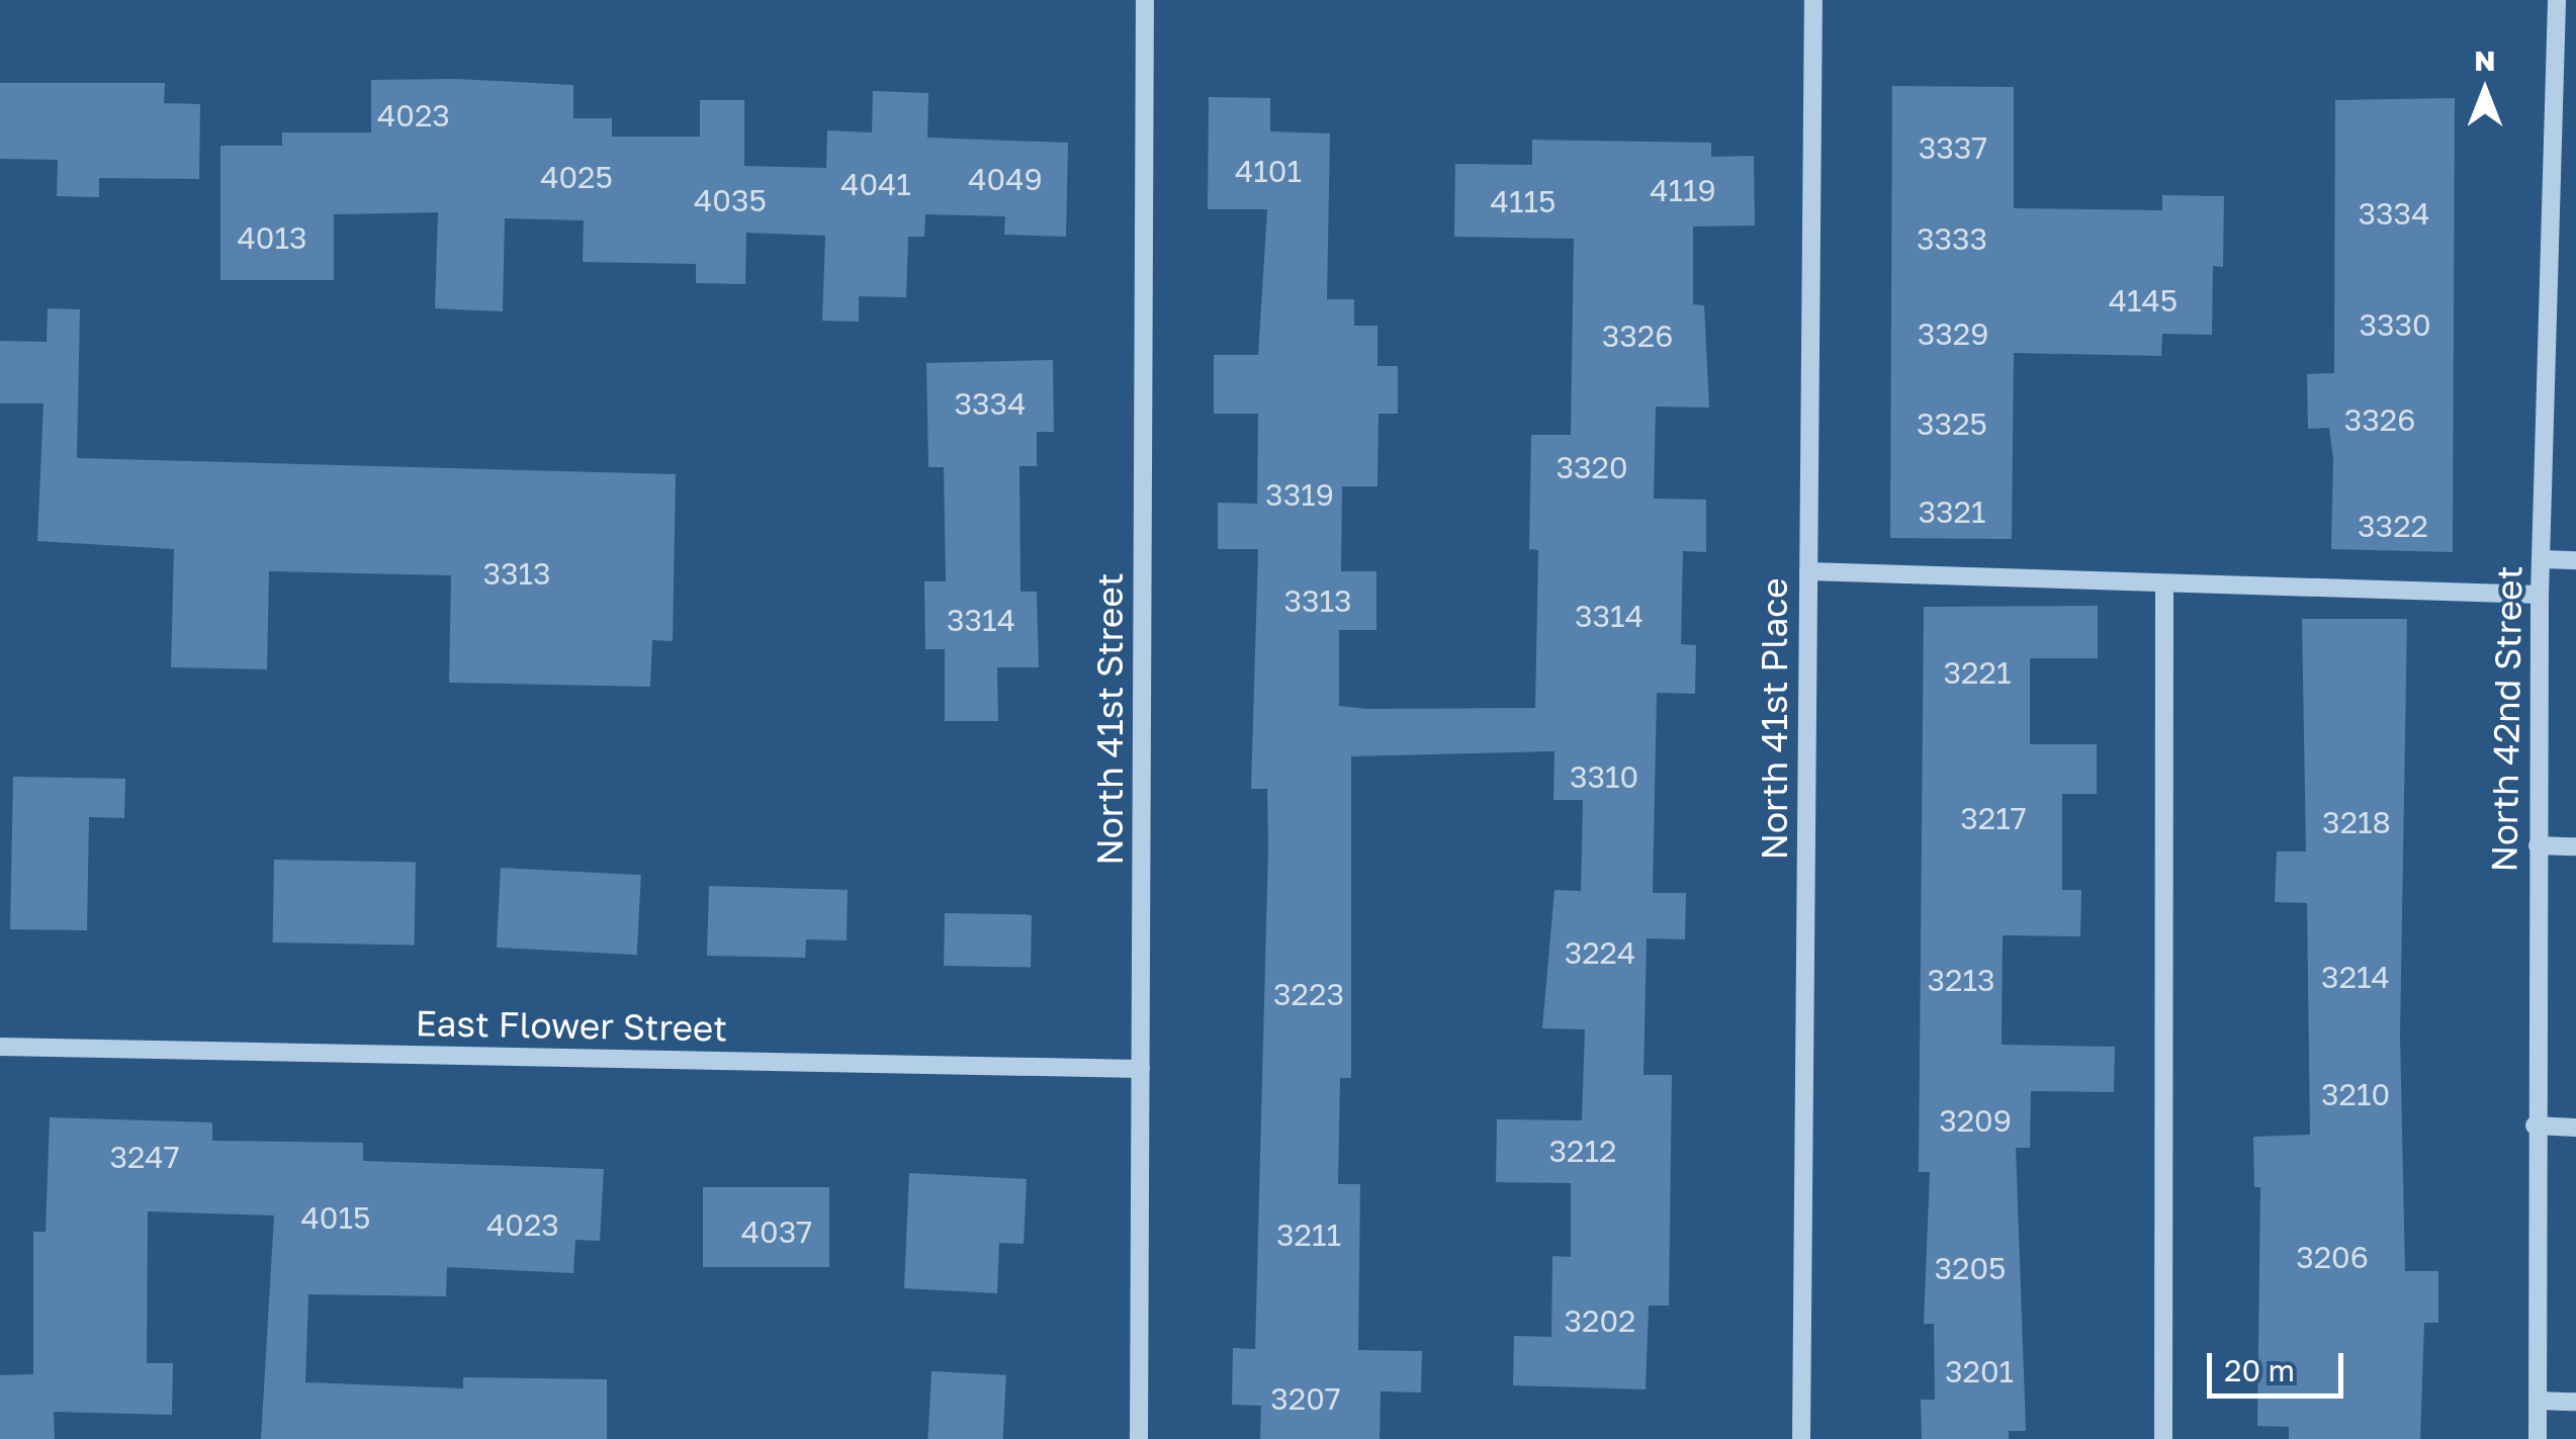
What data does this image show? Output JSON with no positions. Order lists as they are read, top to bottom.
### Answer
{
  "streets": {
    "street": [
      "North 41st Street",
      "North 41st Place",
      "North 42nd Street",
      "East Flower Street"
    ]
  },
  "crossings": [
    ["North 41st Street", "East Flower Street"]
  ],
  "house_numbers": [
    "4023",
    "3337",
    "4101",
    "4025",
    "4049",
    "4041",
    "4119",
    "4035",
    "4115",
    "3334",
    "4013",
    "3333",
    "4145",
    "3330",
    "3329",
    "3326",
    "3334",
    "3326",
    "3325",
    "3320",
    "3319",
    "3321",
    "3322",
    "3313",
    "3313",
    "3314",
    "3314",
    "3221",
    "3310",
    "3217",
    "3218",
    "3224",
    "3214",
    "3213",
    "3223",
    "3210",
    "3209",
    "3212",
    "3247",
    "4015",
    "4023",
    "4037",
    "3211",
    "3206",
    "3205",
    "3202",
    "3201",
    "3207"
  ],
  "scale_bar": "20 m",
  "north": "top"
}
